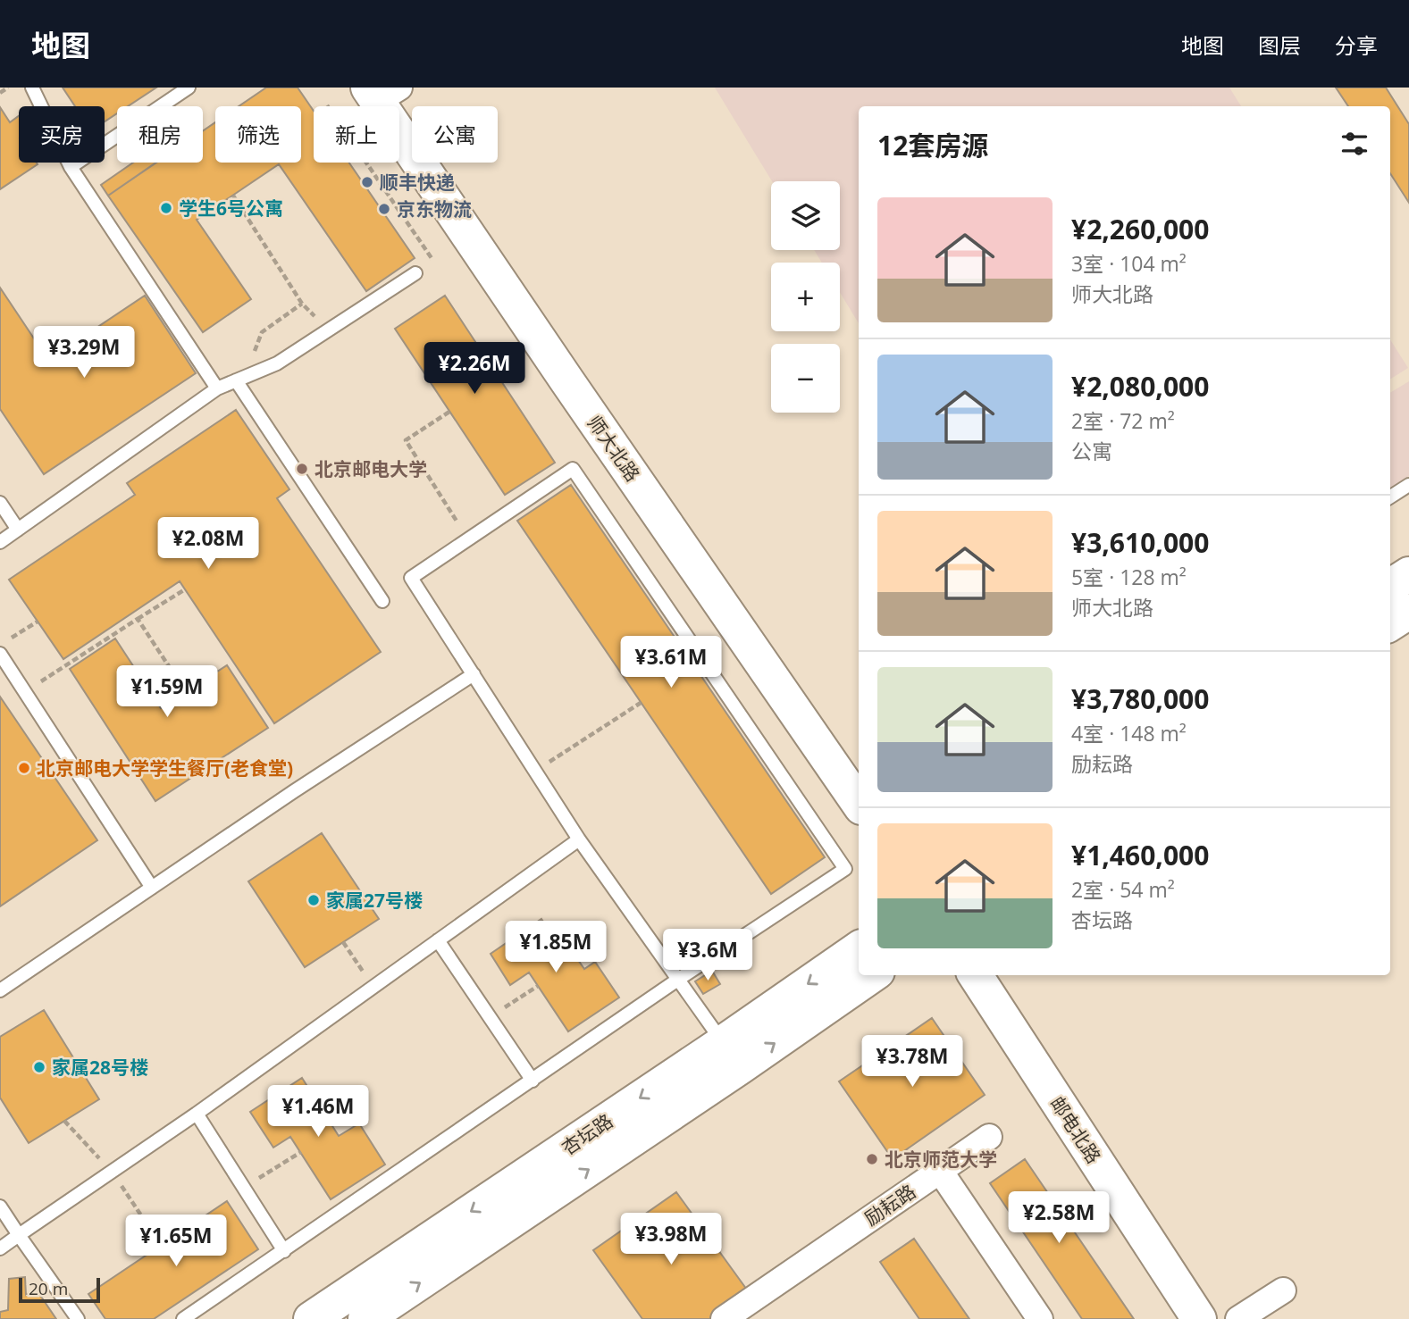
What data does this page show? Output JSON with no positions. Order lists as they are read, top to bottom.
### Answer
{
  "streets": {
    "street": [
      "师大北路",
      "邮电北路",
      "杏坛路",
      "励耘路"
    ]
  },
  "places": [
    "顺丰快递",
    "学生6号公寓",
    "京东物流",
    "北京邮电大学",
    "北京邮电大学学生餐厅(老食堂)",
    "家属27号楼",
    "家属28号楼",
    "北京师范大学"
  ],
  "scale_bar": "20 m",
  "page": {
    "header": "地图",
    "nav": ["地图", "图层", "分享"],
    "chip": [
      "买房",
      "租房",
      "筛选",
      "新上",
      "公寓"
    ],
    "heading": "12套房源",
    "map_buttons": ["+", "−"],
    "list": [
      {
        "name": "¥2,260,000",
        "note": "3室 · 104 m² · 师大北路"
      },
      {
        "name": "¥2,080,000",
        "note": "2室 · 72 m² · 公寓"
      },
      {
        "name": "¥3,610,000",
        "note": "5室 · 128 m² · 师大北路"
      },
      {
        "name": "¥3,780,000",
        "note": "4室 · 148 m² · 励耘路"
      },
      {
        "name": "¥1,460,000",
        "note": "2室 · 54 m² · 杏坛路"
      }
    ],
    "price": [
      "¥3.29M",
      "¥2.26M",
      "¥2.08M",
      "¥3.61M",
      "¥1.59M",
      "¥1.85M",
      "¥3.6M",
      "¥3.78M",
      "¥1.46M",
      "¥2.58M",
      "¥3.98M",
      "¥1.65M"
    ],
    "scale": "20 m"
  }
}
